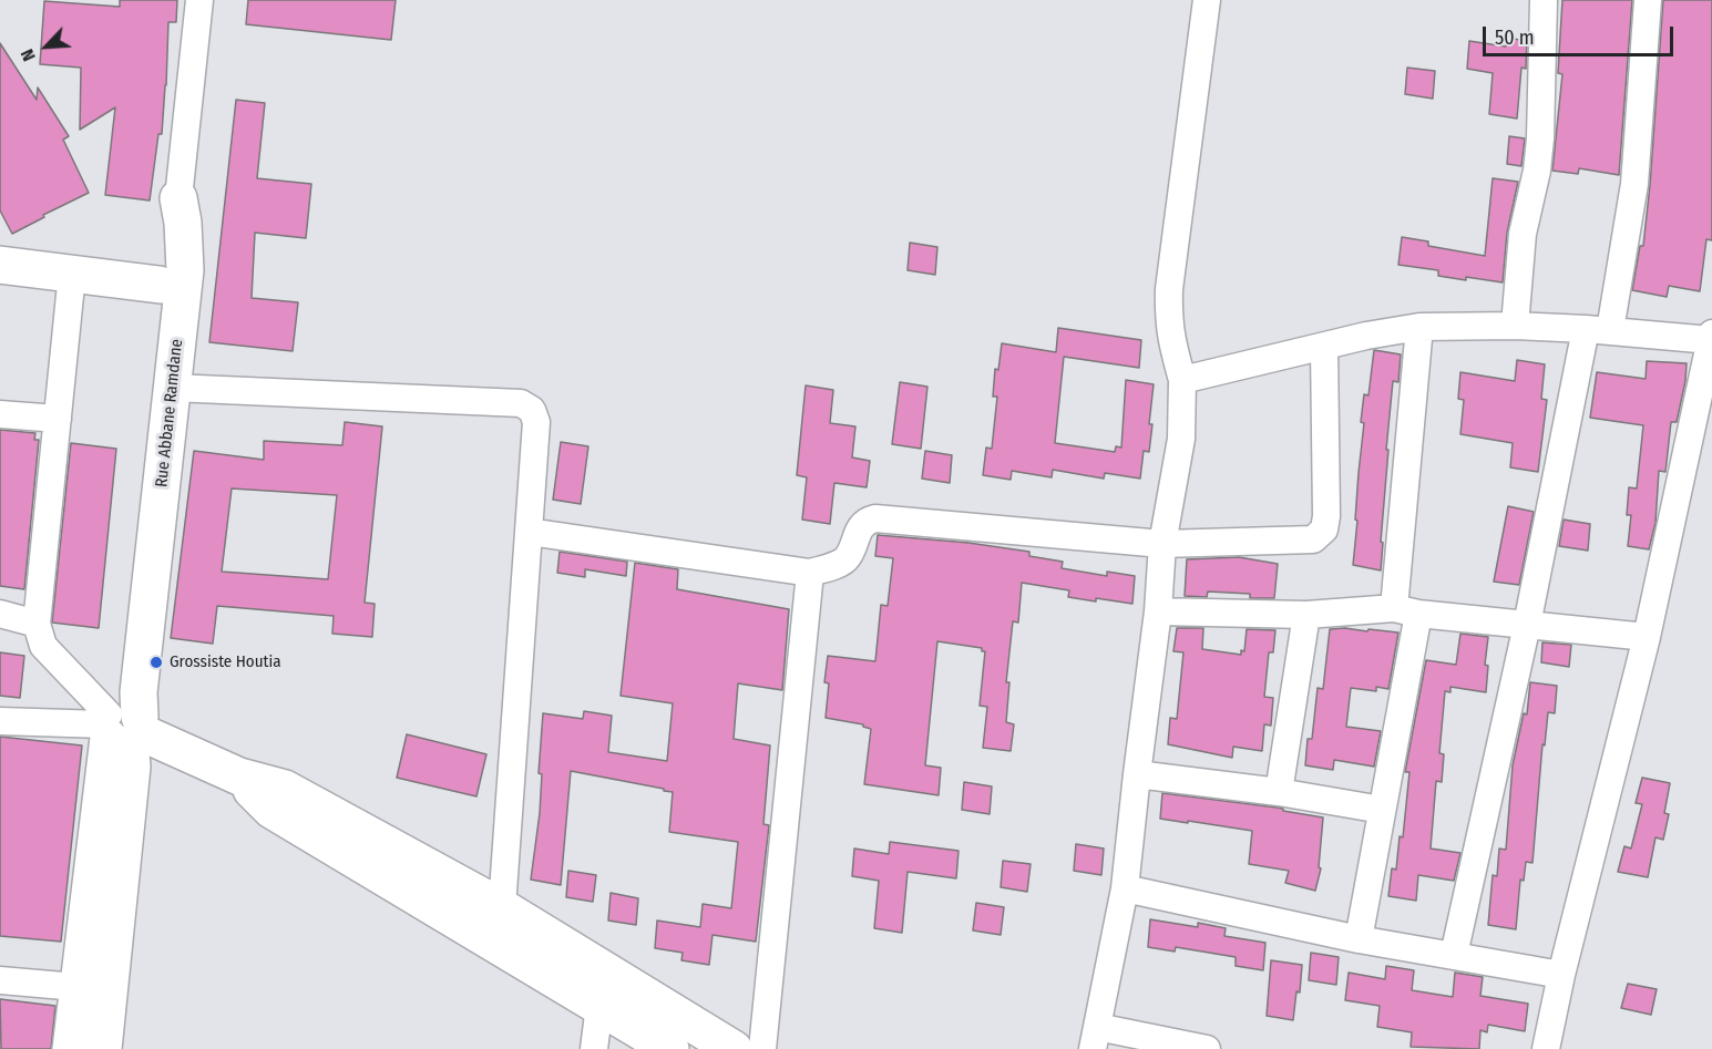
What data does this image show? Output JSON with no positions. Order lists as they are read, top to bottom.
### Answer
{
  "streets": {
    "street": ["Rue Abbane Ramdane"]
  },
  "places": ["Grossiste Houtia"],
  "scale_bar": "50 m",
  "north": "bottom left"
}
